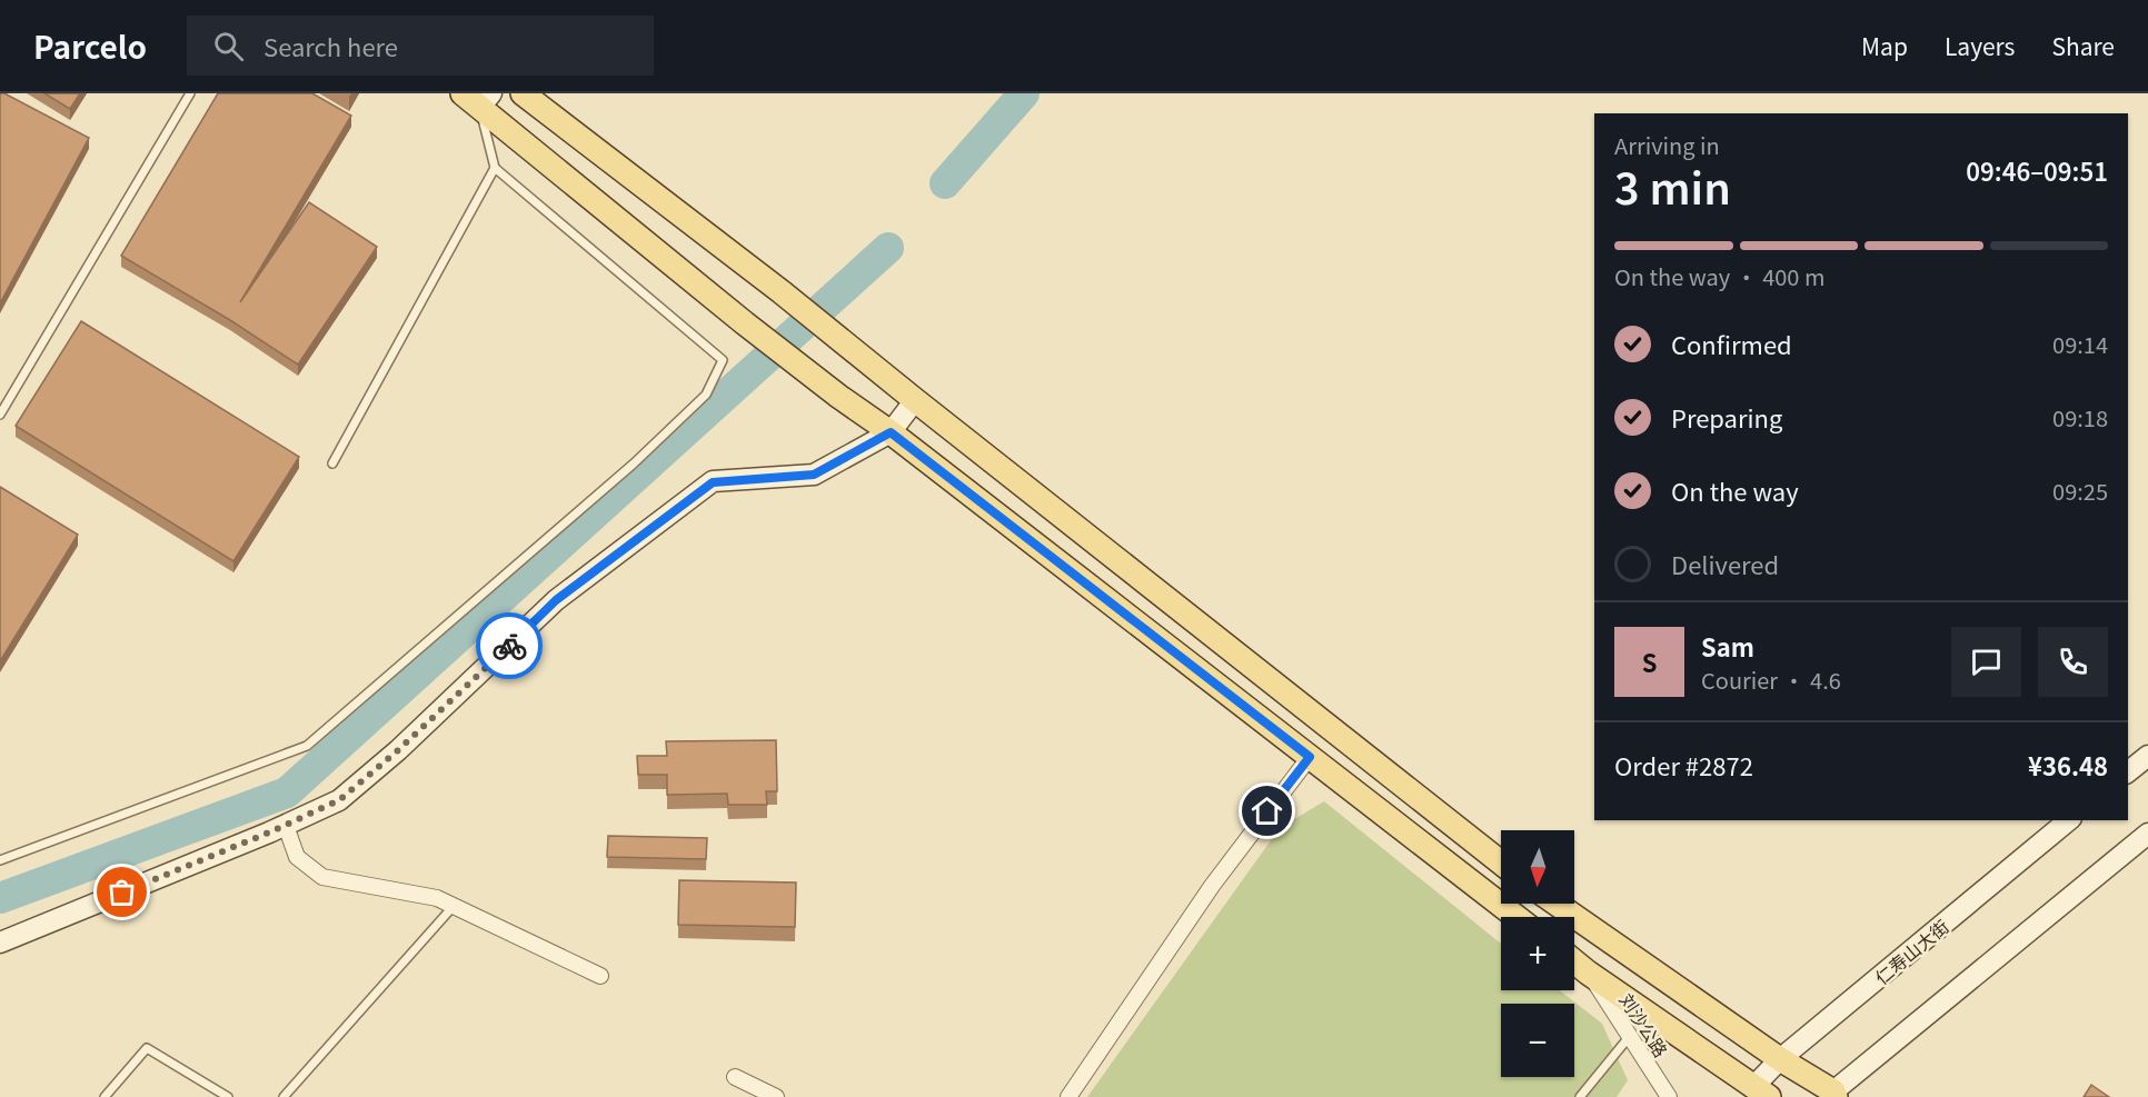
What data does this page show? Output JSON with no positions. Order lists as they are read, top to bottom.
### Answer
{
  "streets": {
    "street": ["仁寿山大街", "刘沙公路"]
  },
  "north": "bottom",
  "page": {
    "header": "Parcelo",
    "search": "Search here",
    "nav": ["Map", "Layers", "Share"],
    "heading": ["3 min", "Arriving in", "09:46–09:51"],
    "panel": [
      "Sam",
      "Courier · 4.6",
      "Order #2872",
      "¥36.48"
    ],
    "bar": "On the way · 400 m",
    "list": [
      ["Confirmed", "09:14"],
      ["Preparing", "09:18"],
      ["On the way", "09:25"],
      "Delivered"
    ],
    "round": "S",
    "map_buttons": ["+", "−"]
  }
}
